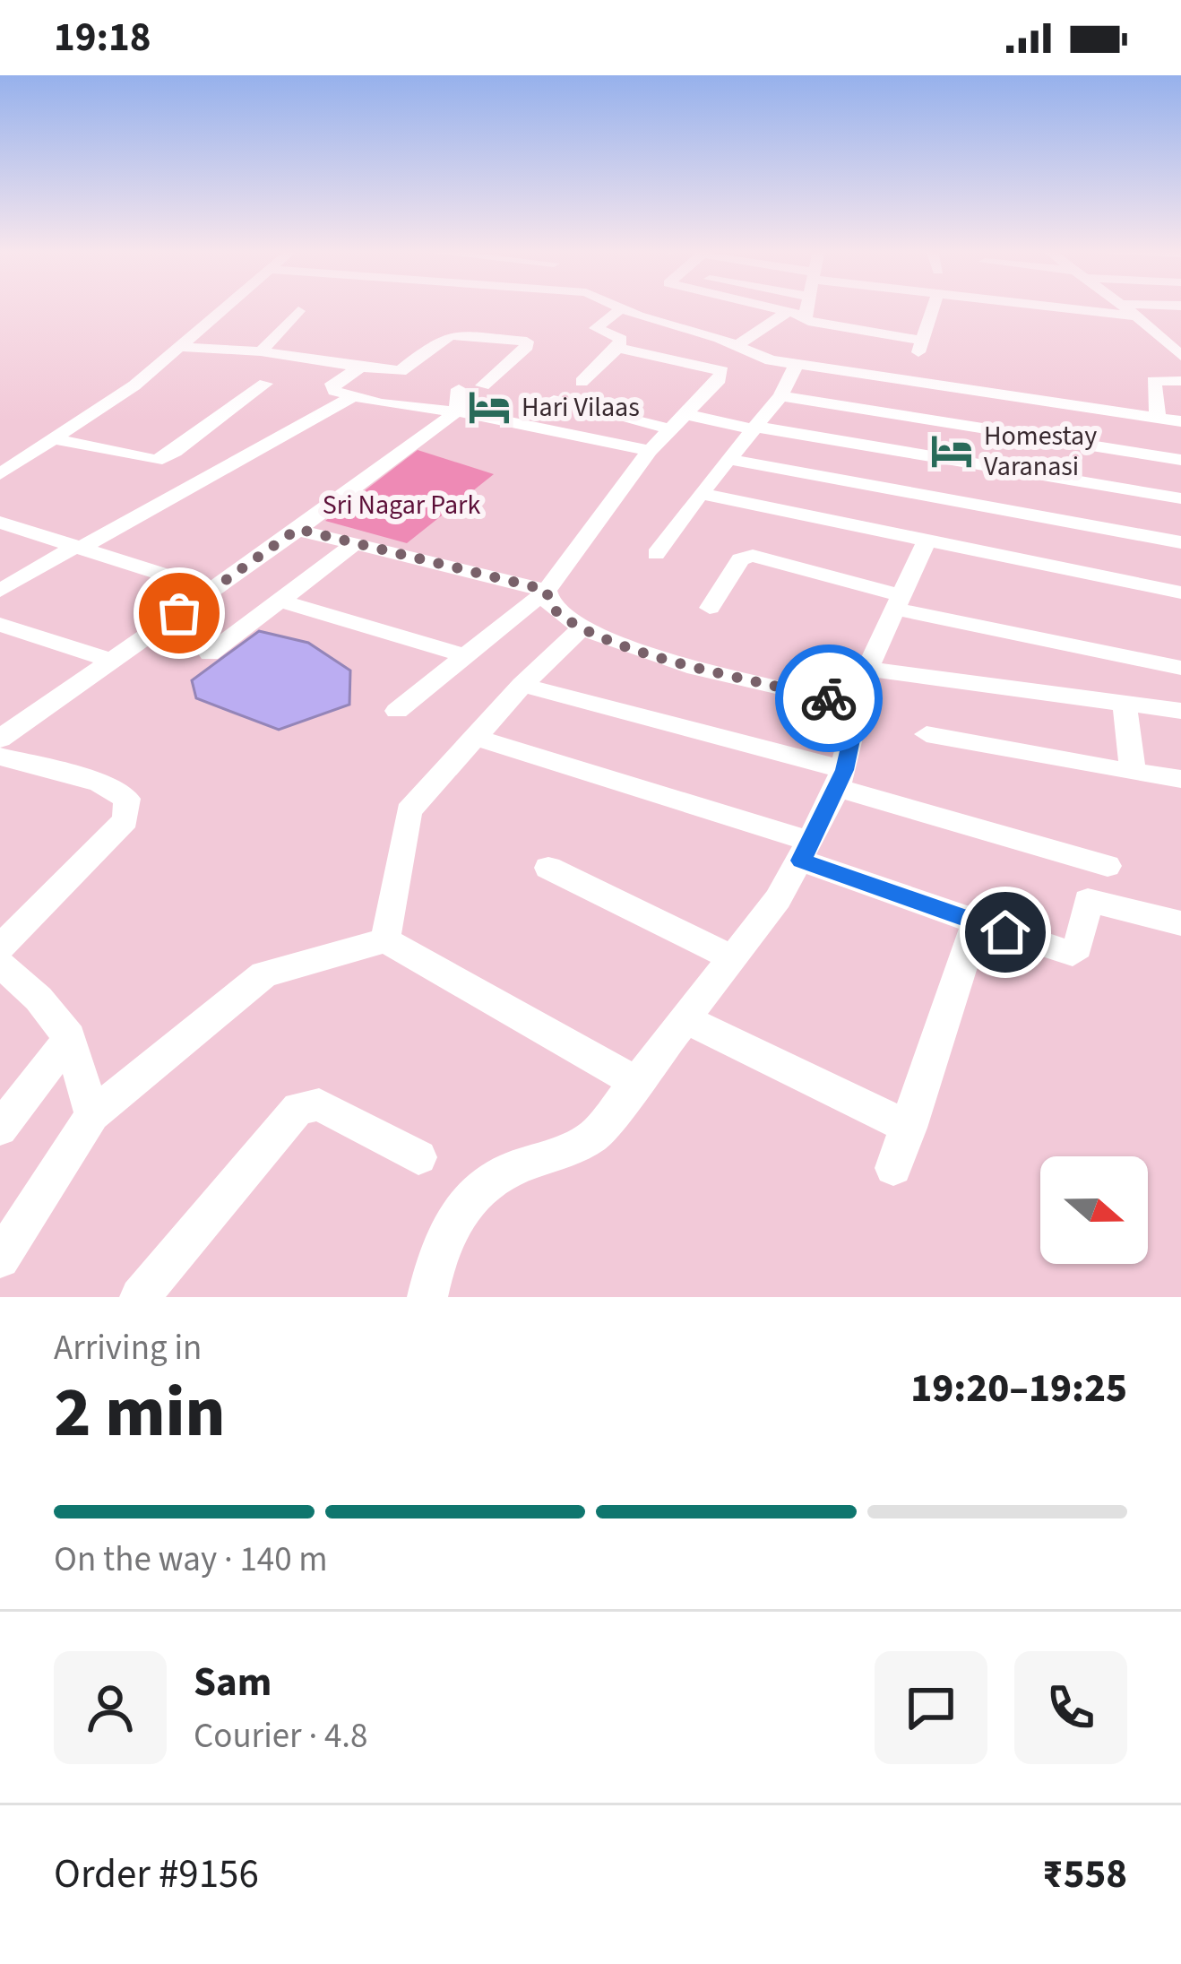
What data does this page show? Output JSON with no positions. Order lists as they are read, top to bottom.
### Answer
{
  "parks": ["Sri Nagar Park"],
  "places": {
    "hotel": ["Hari Vilaas", "Homestay Varanasi"]
  },
  "north": "right",
  "page": {
    "status": "19:18",
    "heading": ["2 min", "Arriving in", "19:20–19:25"],
    "panel": [
      "Sam",
      "Courier · 4.8",
      "Order #9156",
      "₹558"
    ],
    "bar": "On the way · 140 m"
  }
}
